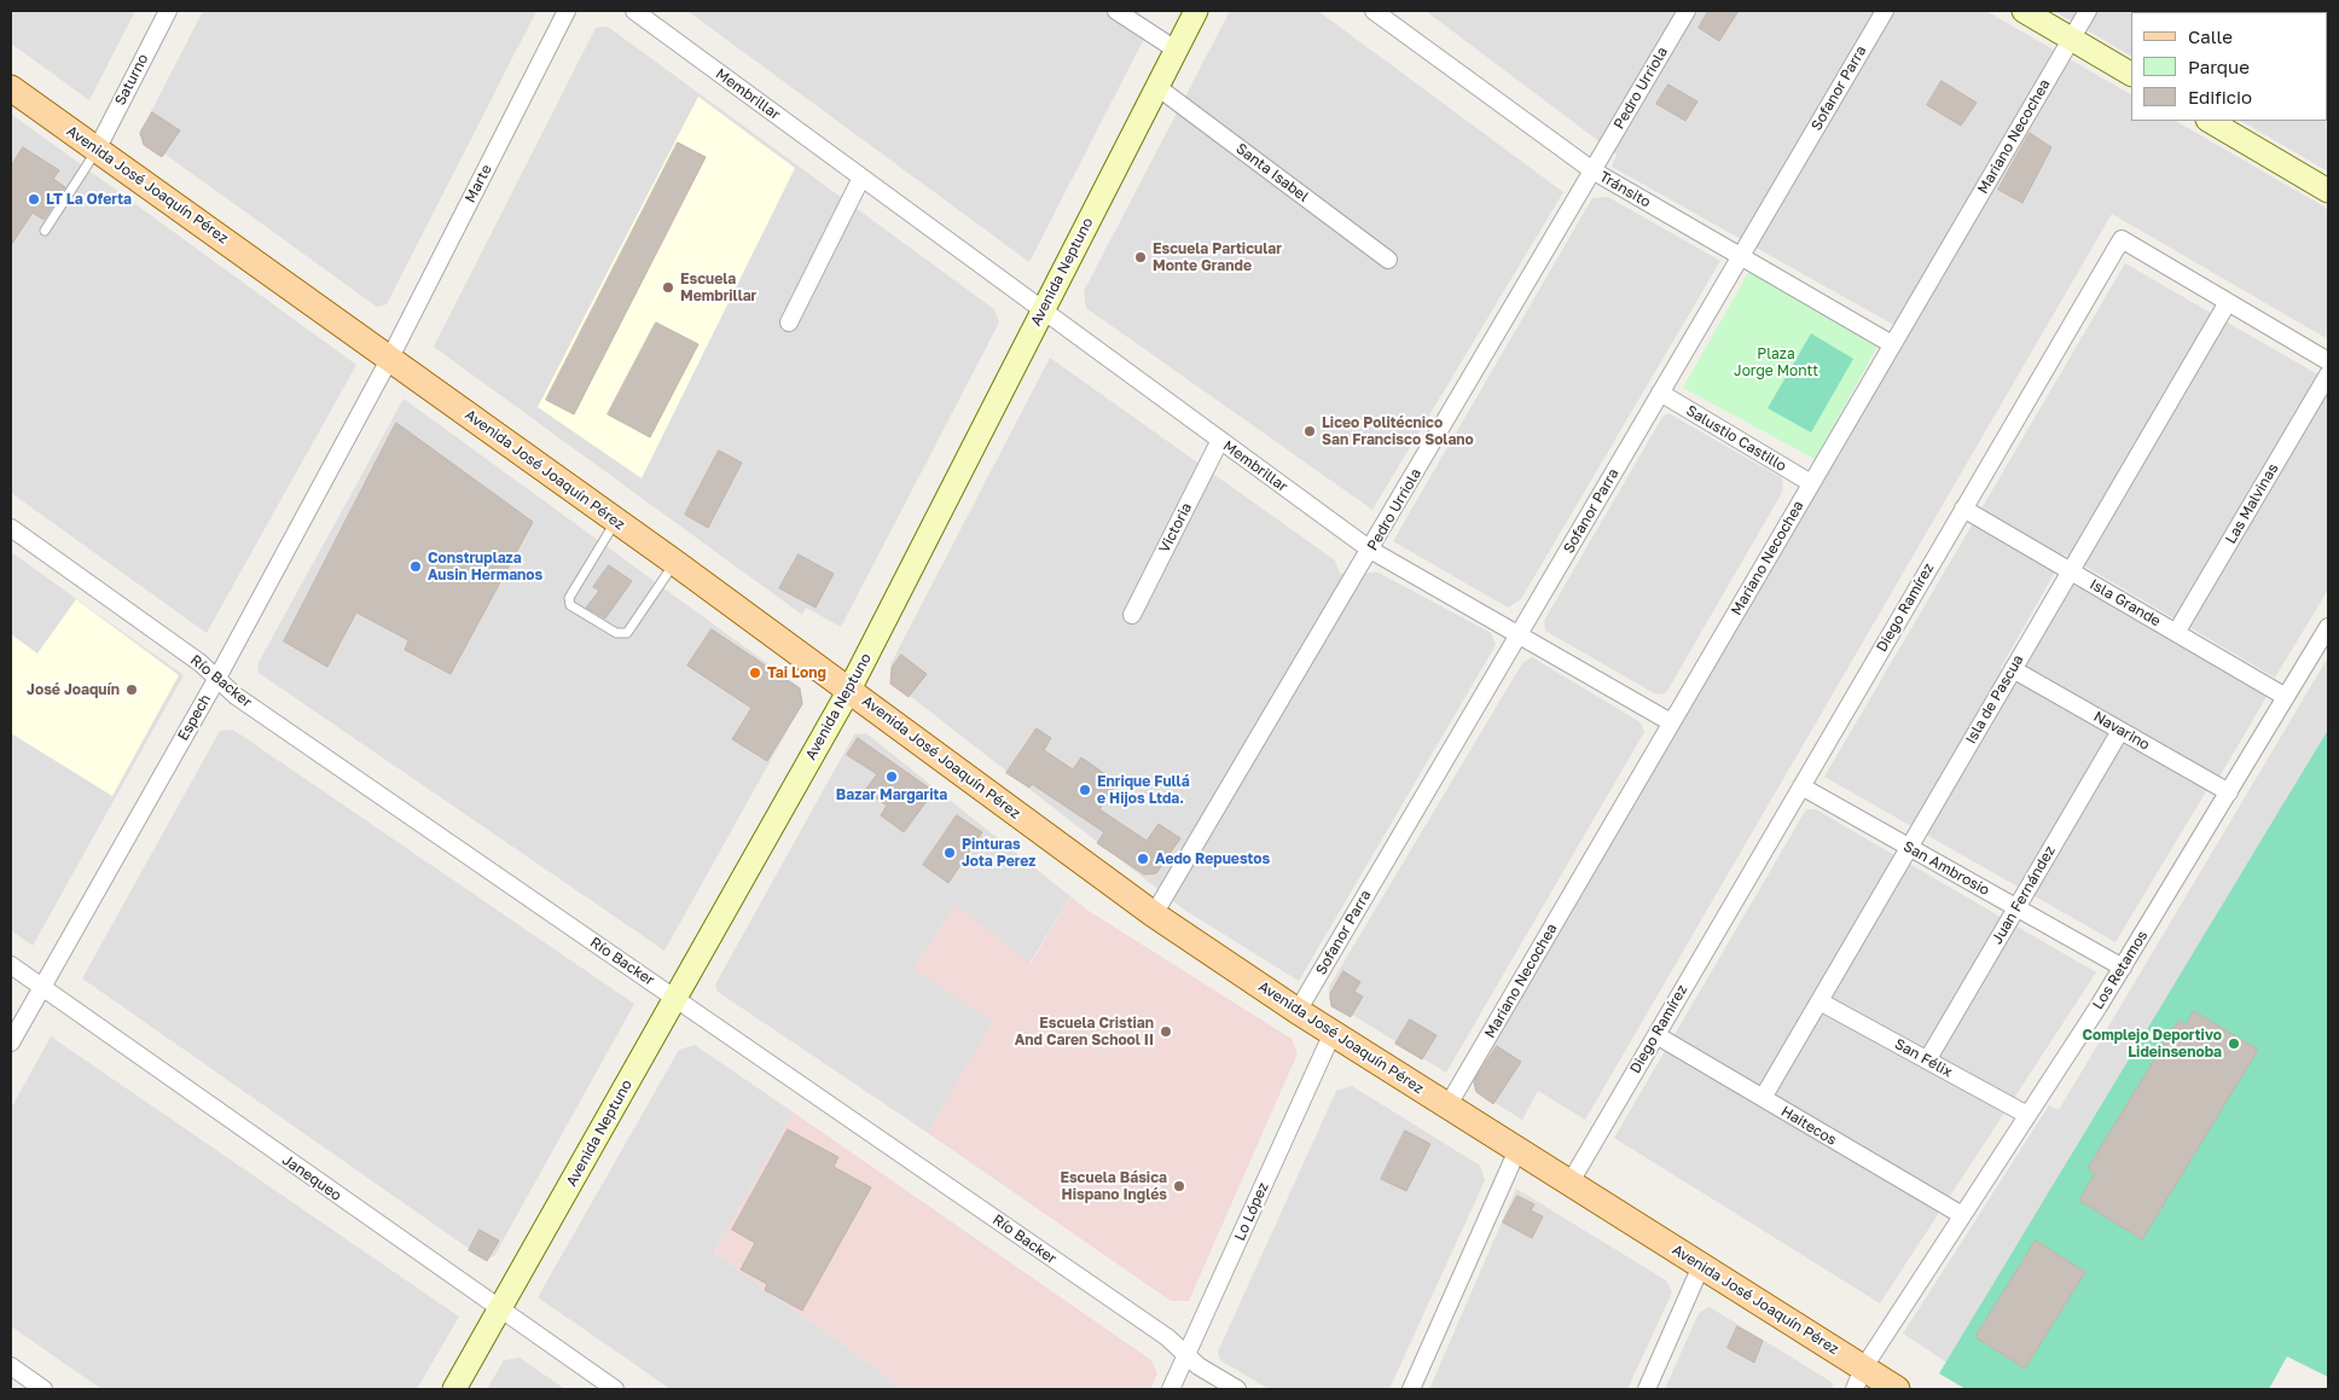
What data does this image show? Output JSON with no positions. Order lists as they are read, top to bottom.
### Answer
{
  "streets": {
    "main road": ["Avenida José Joaquín Pérez", "Avenida Neptuno"],
    "street": [
      "Saturno",
      "Pedro Urriola",
      "Sofanor Parra",
      "Membrillar",
      "Mariano Necochea",
      "Santa Isabel",
      "Marte",
      "Tránsito",
      "Salustio Castillo",
      "Las Malvinas",
      "Victoria",
      "Isla Grande",
      "Diego Ramírez",
      "Río Backer",
      "Isla de Pascua",
      "Espech",
      "Navarino",
      "San Ambrosio",
      "Juan Fernández",
      "Los Retamos",
      "San Félix",
      "Haitecos",
      "Janequeo",
      "Lo López"
    ]
  },
  "crossings": [
    ["Saturno", "Avenida José Joaquín Pérez"],
    ["Pedro Urriola", "Membrillar"],
    ["Pedro Urriola", "Avenida José Joaquín Pérez"],
    ["Pedro Urriola", "Tránsito"],
    ["Sofanor Parra", "Membrillar"],
    ["Sofanor Parra", "Avenida José Joaquín Pérez"],
    ["Sofanor Parra", "Tránsito"],
    ["Sofanor Parra", "Salustio Castillo"],
    ["Membrillar", "Mariano Necochea"],
    ["Membrillar", "Avenida Neptuno"],
    ["Membrillar", "Victoria"],
    ["Mariano Necochea", "Avenida José Joaquín Pérez"],
    ["Mariano Necochea", "Tránsito"],
    ["Mariano Necochea", "Salustio Castillo"],
    ["Santa Isabel", "Avenida Neptuno"],
    ["Marte", "Avenida José Joaquín Pérez"],
    ["Marte", "Espech"],
    ["Avenida José Joaquín Pérez", "Avenida Neptuno"],
    ["Avenida José Joaquín Pérez", "Diego Ramírez"],
    ["Avenida José Joaquín Pérez", "Espech"],
    ["Avenida José Joaquín Pérez", "Los Retamos"],
    ["Avenida José Joaquín Pérez", "Lo López"],
    ["Avenida Neptuno", "Río Backer"],
    ["Avenida Neptuno", "Janequeo"],
    ["Las Malvinas", "Isla Grande"],
    ["Isla Grande", "Diego Ramírez"],
    ["Isla Grande", "Isla de Pascua"],
    ["Isla Grande", "Los Retamos"],
    ["Diego Ramírez", "Isla de Pascua"],
    ["Diego Ramírez", "San Ambrosio"],
    ["Diego Ramírez", "Haitecos"],
    ["Río Backer", "Espech"],
    ["Río Backer", "Lo López"],
    ["Isla de Pascua", "Navarino"],
    ["Isla de Pascua", "San Ambrosio"],
    ["Isla de Pascua", "San Félix"],
    ["Isla de Pascua", "Haitecos"],
    ["Espech", "Janequeo"],
    ["Navarino", "Juan Fernández"],
    ["Navarino", "Los Retamos"],
    ["San Ambrosio", "Juan Fernández"],
    ["San Ambrosio", "Los Retamos"],
    ["Juan Fernández", "San Félix"],
    ["Los Retamos", "San Félix"],
    ["Los Retamos", "Haitecos"]
  ],
  "parks": ["Plaza Jorge Montt"],
  "places": [
    "LT La Oferta",
    "Escuela Particular Monte Grande",
    "Escuela Membrillar",
    "Liceo Politécnico San Francisco Solano",
    "Construplaza Ausin Hermanos",
    "Tai Long",
    "José Joaquín",
    "Bazar Margarita",
    "Enrique Fullá e Hijos Ltda.",
    "Pinturas Jota Perez",
    "Aedo Repuestos",
    "Escuela Cristian And Caren School II",
    "Complejo Deportivo Lideinsenoba",
    "Escuela Básica Hispano Inglés"
  ],
  "legend": ["Calle", "Parque", "Edificio"]
}
